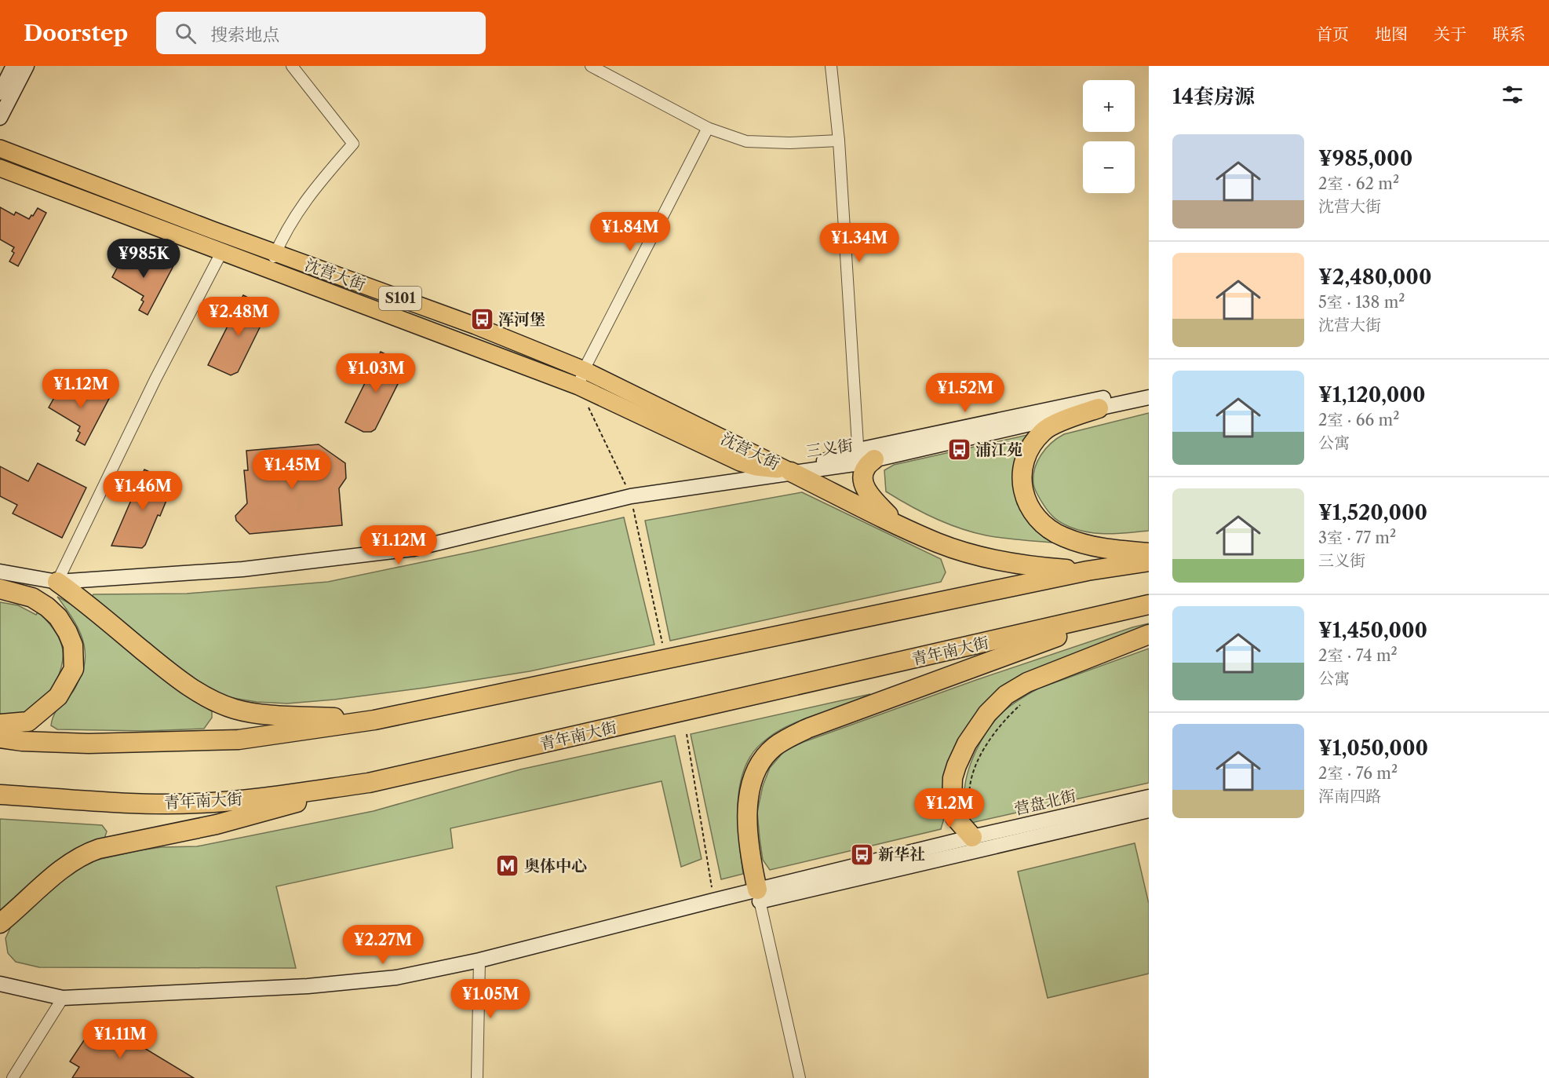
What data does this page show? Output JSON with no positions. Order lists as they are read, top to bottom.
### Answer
{
  "streets": {
    "highway": ["青年南大街"],
    "main road": ["沈营大街", "S101"],
    "street": ["三义街", "营盘北街"]
  },
  "crossings": [
    ["沈营大街", "三义街"]
  ],
  "places": {
    "bus stop": ["浑河堡", "浦江苑", "新华社"],
    "metro station": ["奥体中心"]
  },
  "page": {
    "header": "Doorstep",
    "search": "搜索地点",
    "nav": [
      "首页",
      "地图",
      "关于",
      "联系"
    ],
    "heading": "14套房源",
    "map_buttons": ["+", "−"],
    "list": [
      {
        "name": "¥985,000",
        "note": "2室 · 62 m² · 沈营大街"
      },
      {
        "name": "¥2,480,000",
        "note": "5室 · 138 m² · 沈营大街"
      },
      {
        "name": "¥1,120,000",
        "note": "2室 · 66 m² · 公寓"
      },
      {
        "name": "¥1,520,000",
        "note": "3室 · 77 m² · 三义街"
      },
      {
        "name": "¥1,450,000",
        "note": "2室 · 74 m² · 公寓"
      },
      {
        "name": "¥1,050,000",
        "note": "2室 · 76 m² · 浑南四路"
      }
    ],
    "price": [
      "¥1.84M",
      "¥1.34M",
      "¥985K",
      "¥2.48M",
      "¥1.03M",
      "¥1.12M",
      "¥1.52M",
      "¥1.45M",
      "¥1.46M",
      "¥1.12M",
      "¥1.2M",
      "¥2.27M",
      "¥1.05M",
      "¥1.11M"
    ]
  }
}
